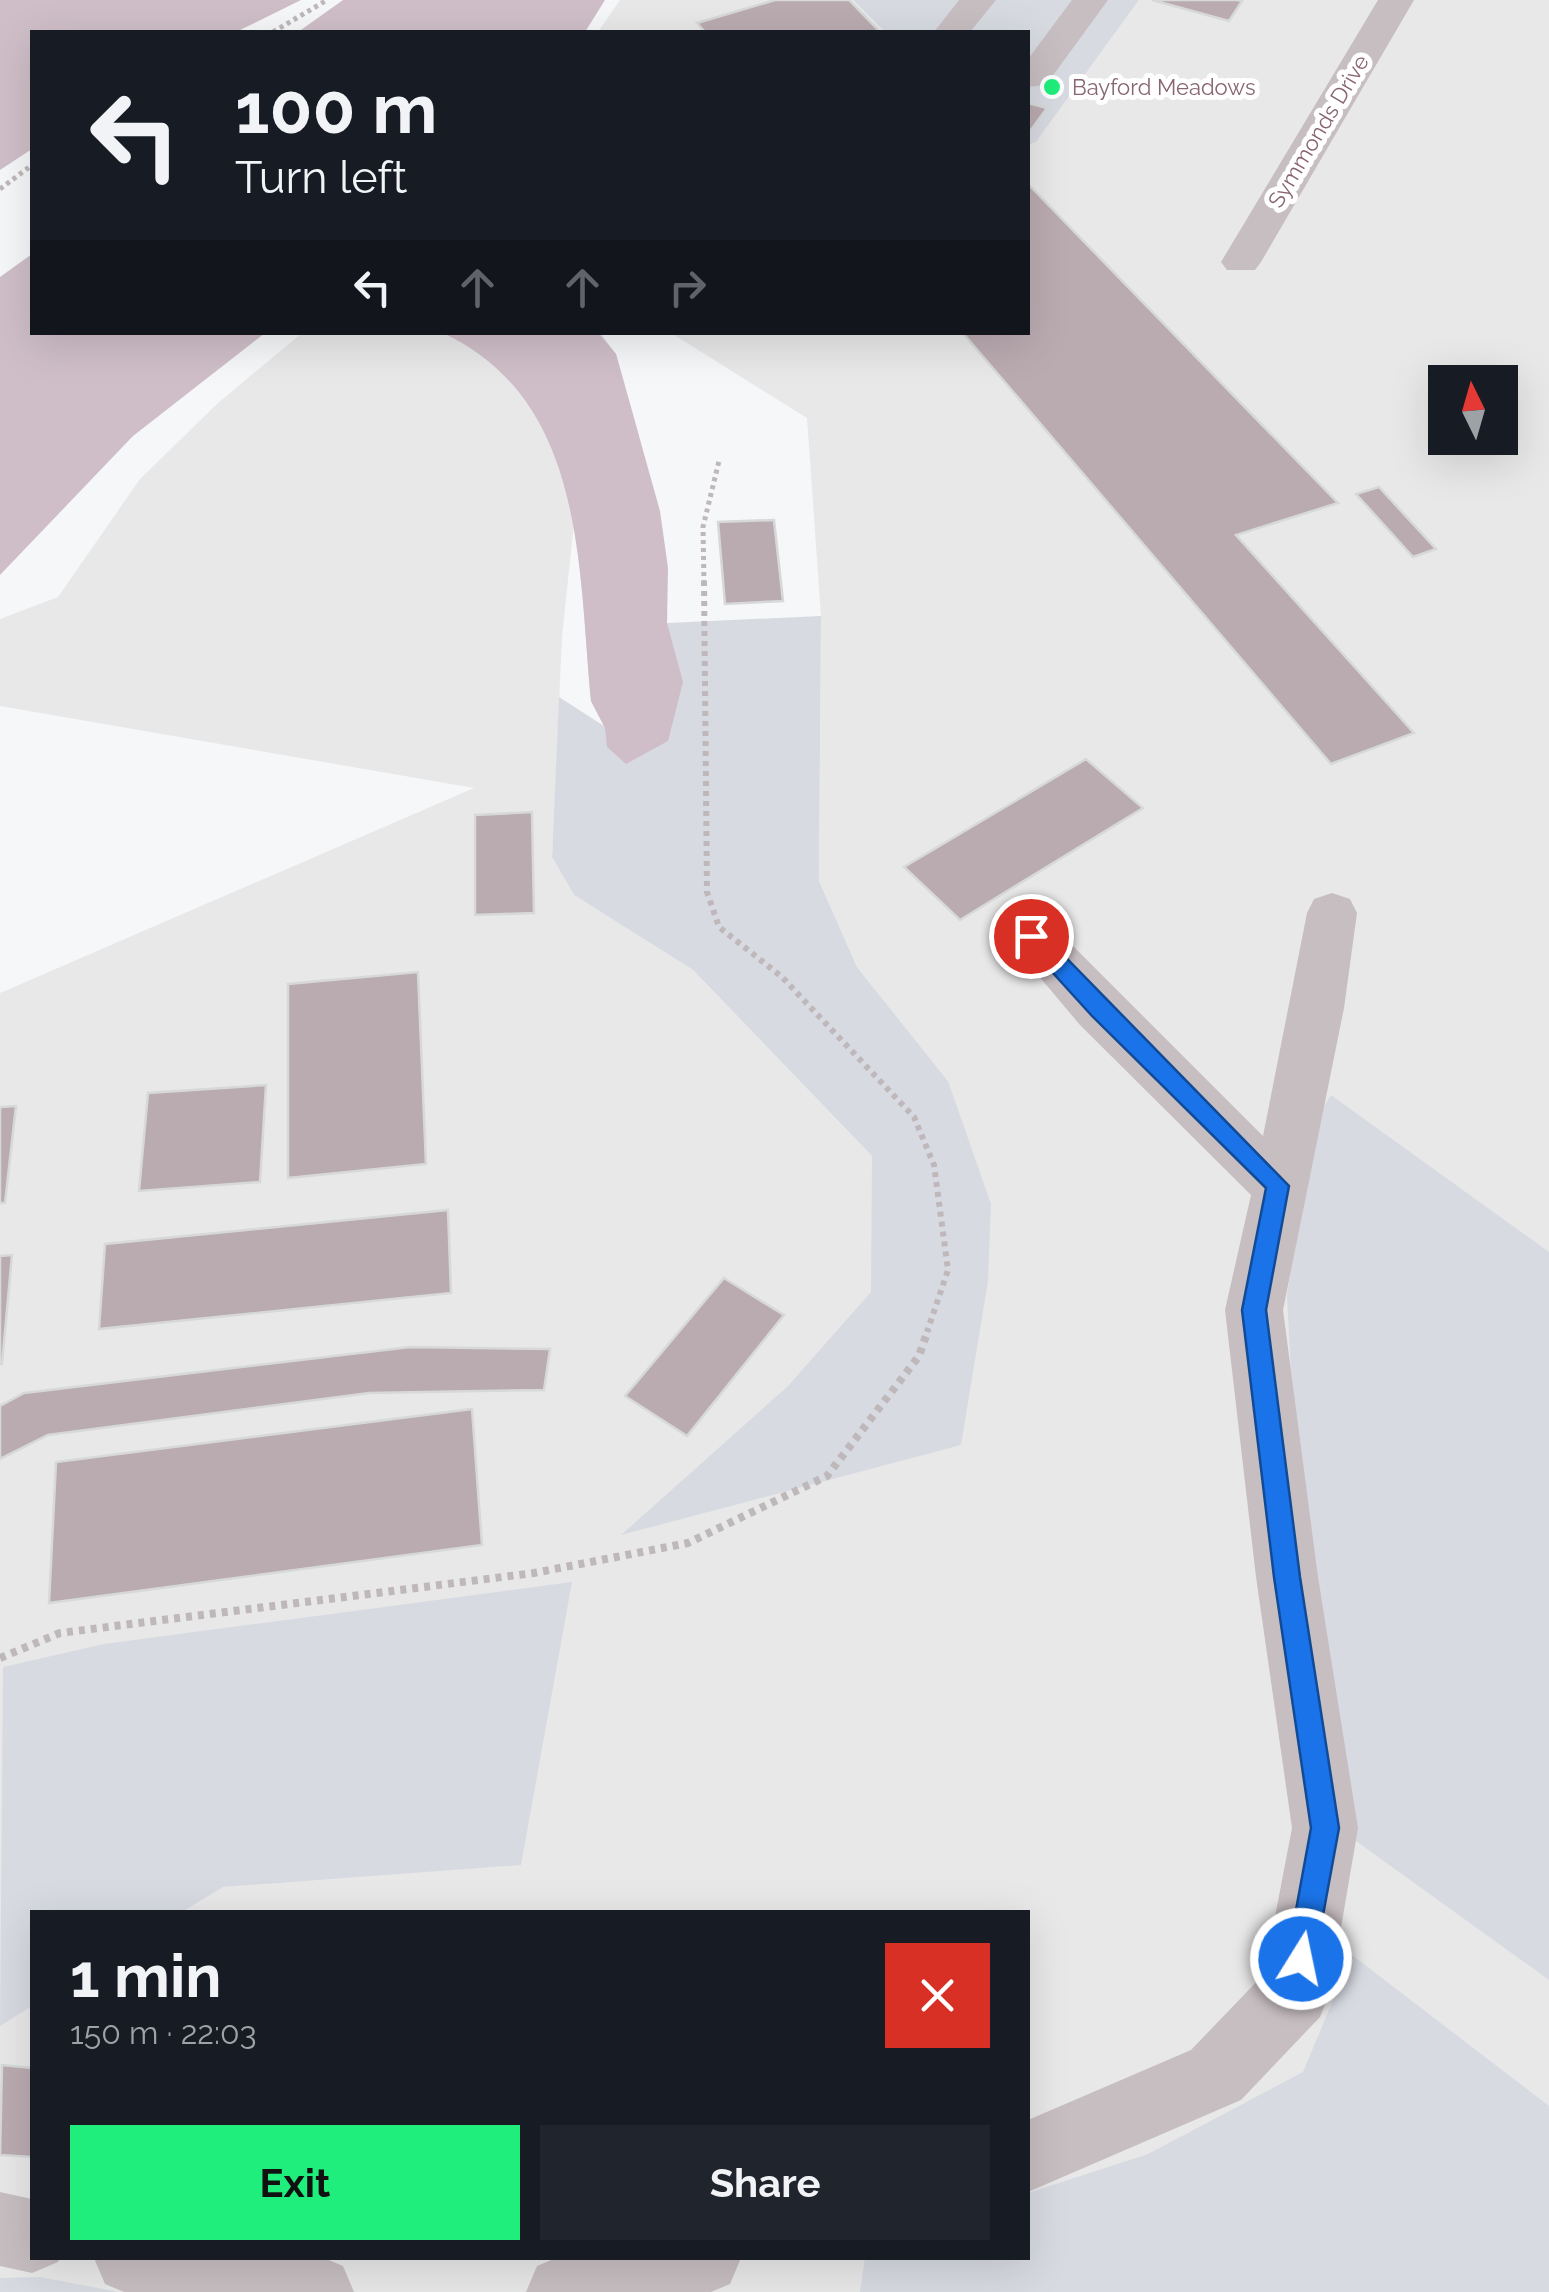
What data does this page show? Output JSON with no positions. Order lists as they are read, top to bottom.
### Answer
{
  "streets": {
    "street": ["Symmonds Drive"]
  },
  "places": ["Bayford Meadows"],
  "north": "top",
  "page": {
    "turn": ["100 m", "Turn left"],
    "heading": ["1 min", "150 m · 22:03"],
    "buttons": ["Exit", "Share"]
  }
}
